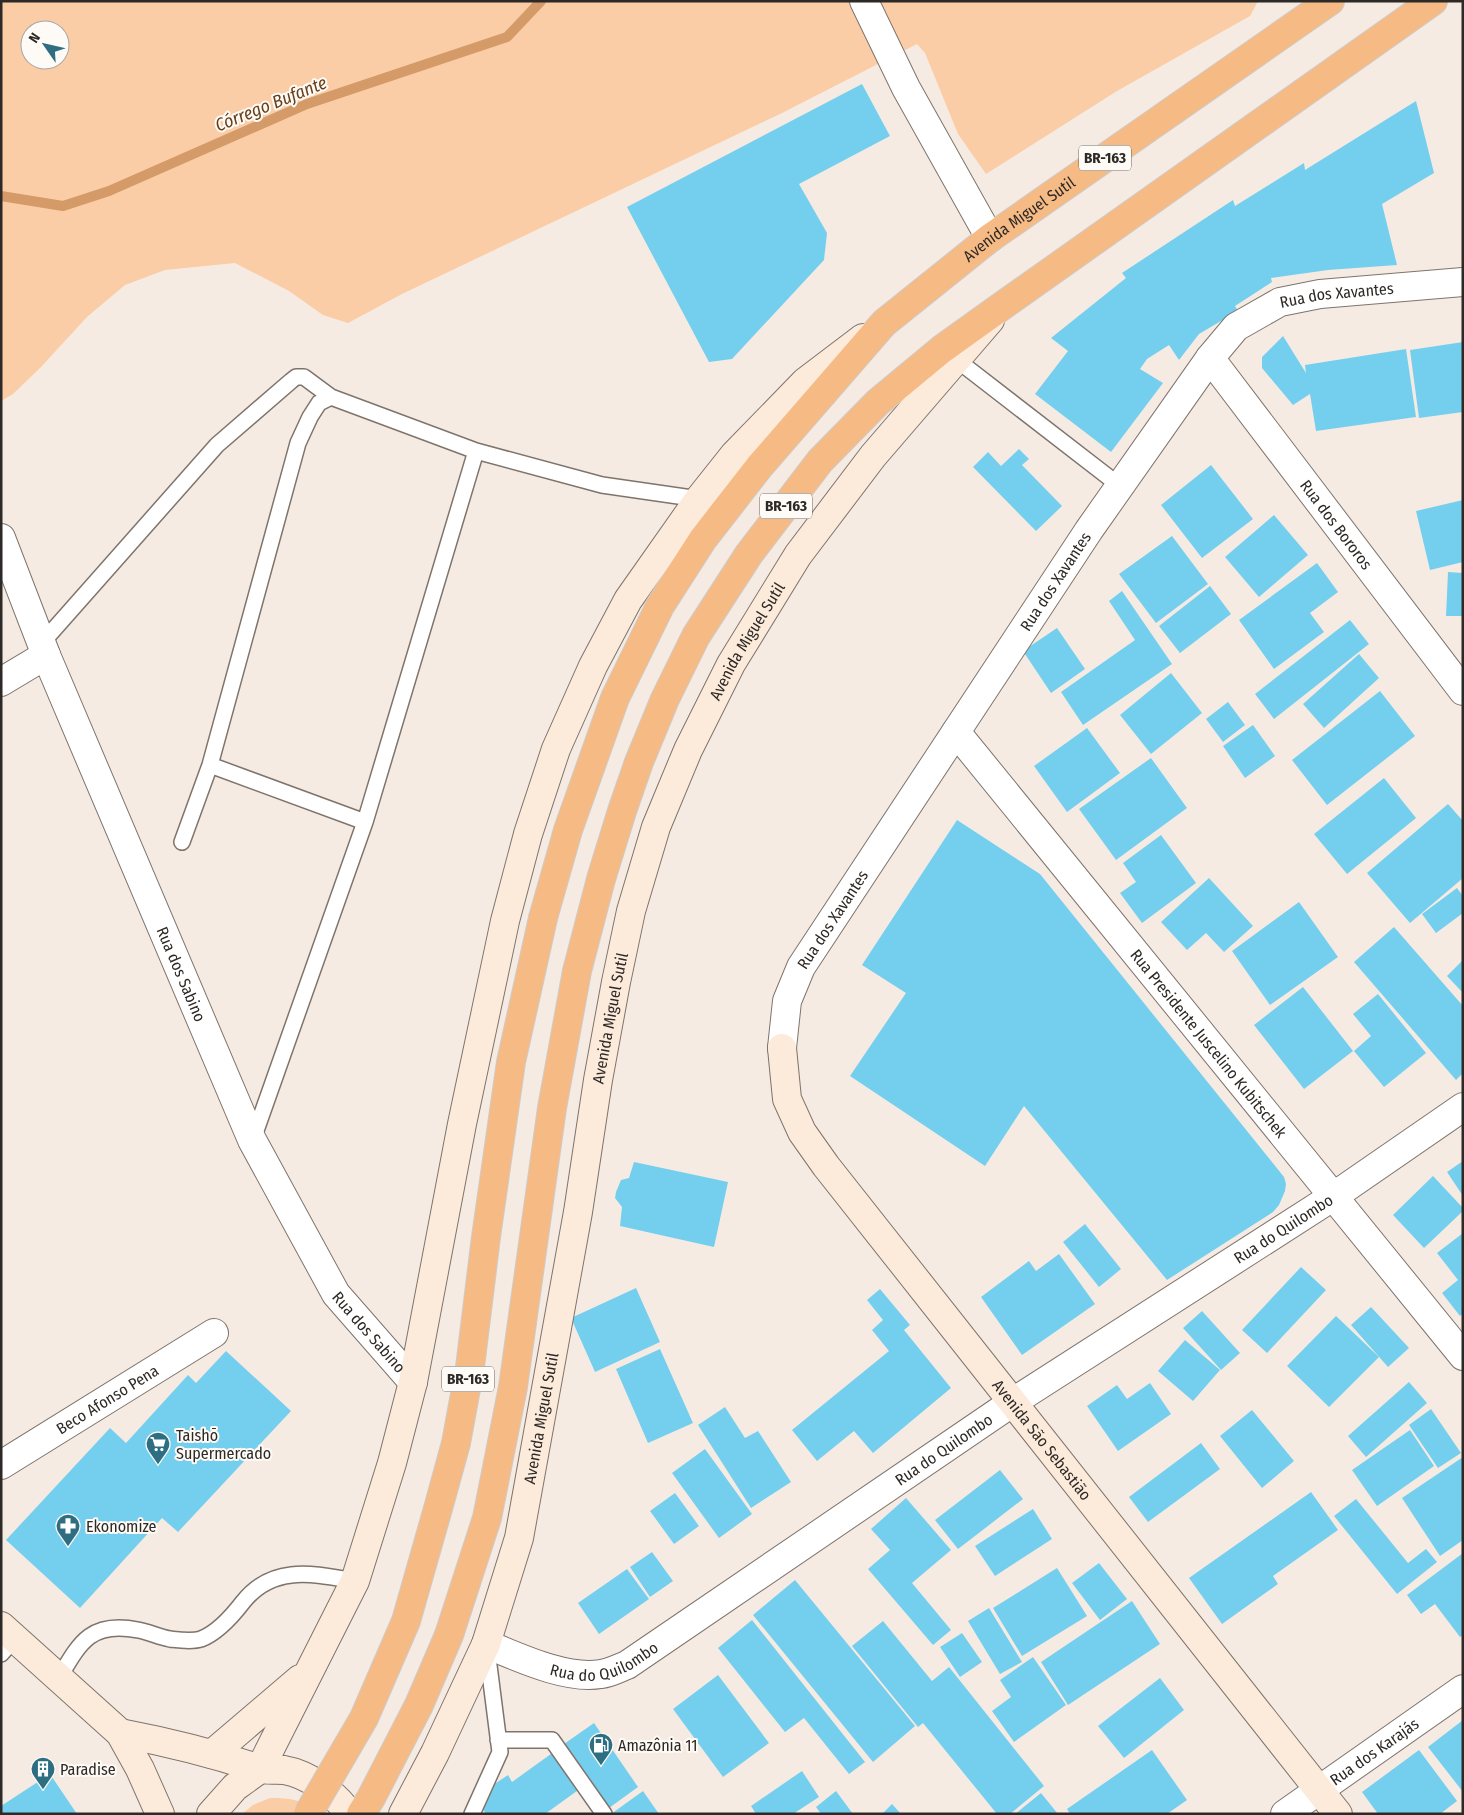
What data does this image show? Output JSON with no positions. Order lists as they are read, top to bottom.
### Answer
{
  "streets": {
    "highway": ["BR-163", "Avenida Miguel Sutil"],
    "main road": ["Avenida São Sebastião"],
    "street": [
      "Rua dos Xavantes",
      "Rua dos Bororos",
      "Rua dos Sabino",
      "Rua Presidente Juscelino Kubitschek",
      "Rua do Quilombo",
      "Beco Afonso Pena",
      "Rua dos Karajás"
    ]
  },
  "crossings": [
    ["Avenida Miguel Sutil", "Rua dos Sabino"],
    ["Avenida Miguel Sutil", "Rua do Quilombo"],
    ["Rua dos Xavantes", "Rua dos Bororos"],
    ["Rua dos Xavantes", "Rua Presidente Juscelino Kubitschek"],
    ["Rua dos Xavantes", "Avenida São Sebastião"],
    ["Rua Presidente Juscelino Kubitschek", "Rua do Quilombo"],
    ["Rua do Quilombo", "Avenida São Sebastião"],
    ["Avenida São Sebastião", "Rua dos Karajás"]
  ],
  "water": ["Córrego Bufante"],
  "places": {
    "supermarket": ["Taishō Supermercado"],
    "pharmacy": ["Ekonomize"],
    "fuel station": ["Amazônia 11"],
    "building": ["Paradise"]
  },
  "north": "top left"
}
